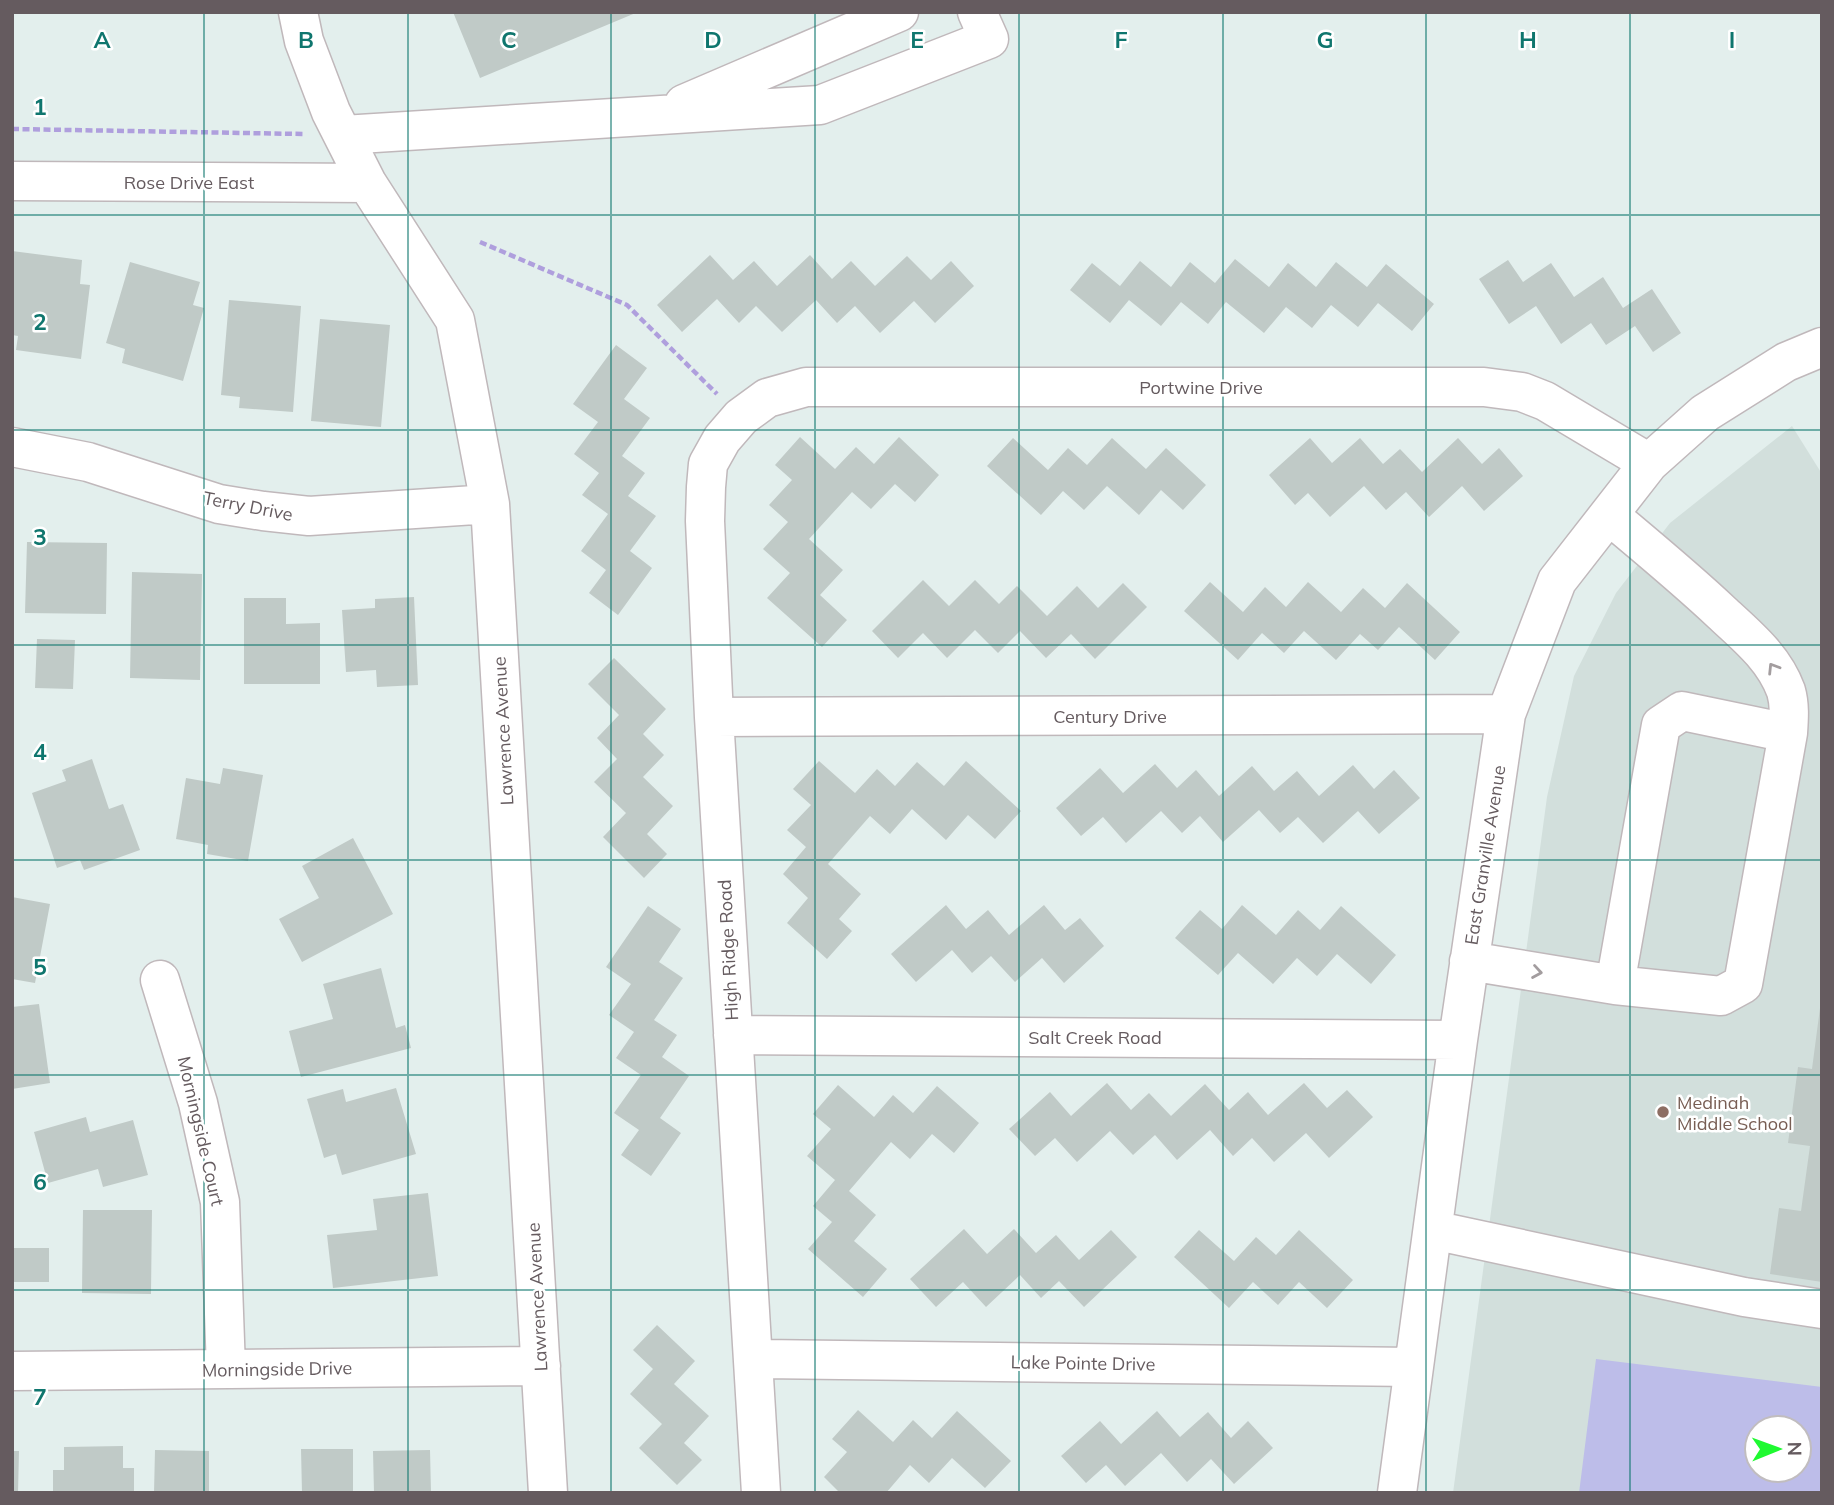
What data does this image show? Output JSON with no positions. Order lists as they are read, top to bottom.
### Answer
{
  "streets": {
    "street": [
      "Rose Drive East",
      "Portwine Drive",
      "Terry Drive",
      "Century Drive",
      "Lawrence Avenue",
      "East Granville Avenue",
      "High Ridge Road",
      "Salt Creek Road",
      "Morningside Court",
      "Lake Pointe Drive",
      "Morningside Drive"
    ]
  },
  "crossings": [
    ["Rose Drive East", "Lawrence Avenue"],
    ["Portwine Drive", "East Granville Avenue"],
    ["Portwine Drive", "High Ridge Road"],
    ["Terry Drive", "Lawrence Avenue"],
    ["Century Drive", "East Granville Avenue"],
    ["Century Drive", "High Ridge Road"],
    ["Lawrence Avenue", "Morningside Drive"],
    ["East Granville Avenue", "Salt Creek Road"],
    ["East Granville Avenue", "Lake Pointe Drive"],
    ["High Ridge Road", "Salt Creek Road"],
    ["High Ridge Road", "Lake Pointe Drive"],
    ["Morningside Court", "Morningside Drive"]
  ],
  "places": ["Medinah Middle School"],
  "north": "right",
  "grid": {
    "columns": [
      "A",
      "B",
      "C",
      "D",
      "E",
      "F",
      "G",
      "H",
      "I"
    ],
    "rows": [
      "1",
      "2",
      "3",
      "4",
      "5",
      "6",
      "7"
    ]
  }
}
